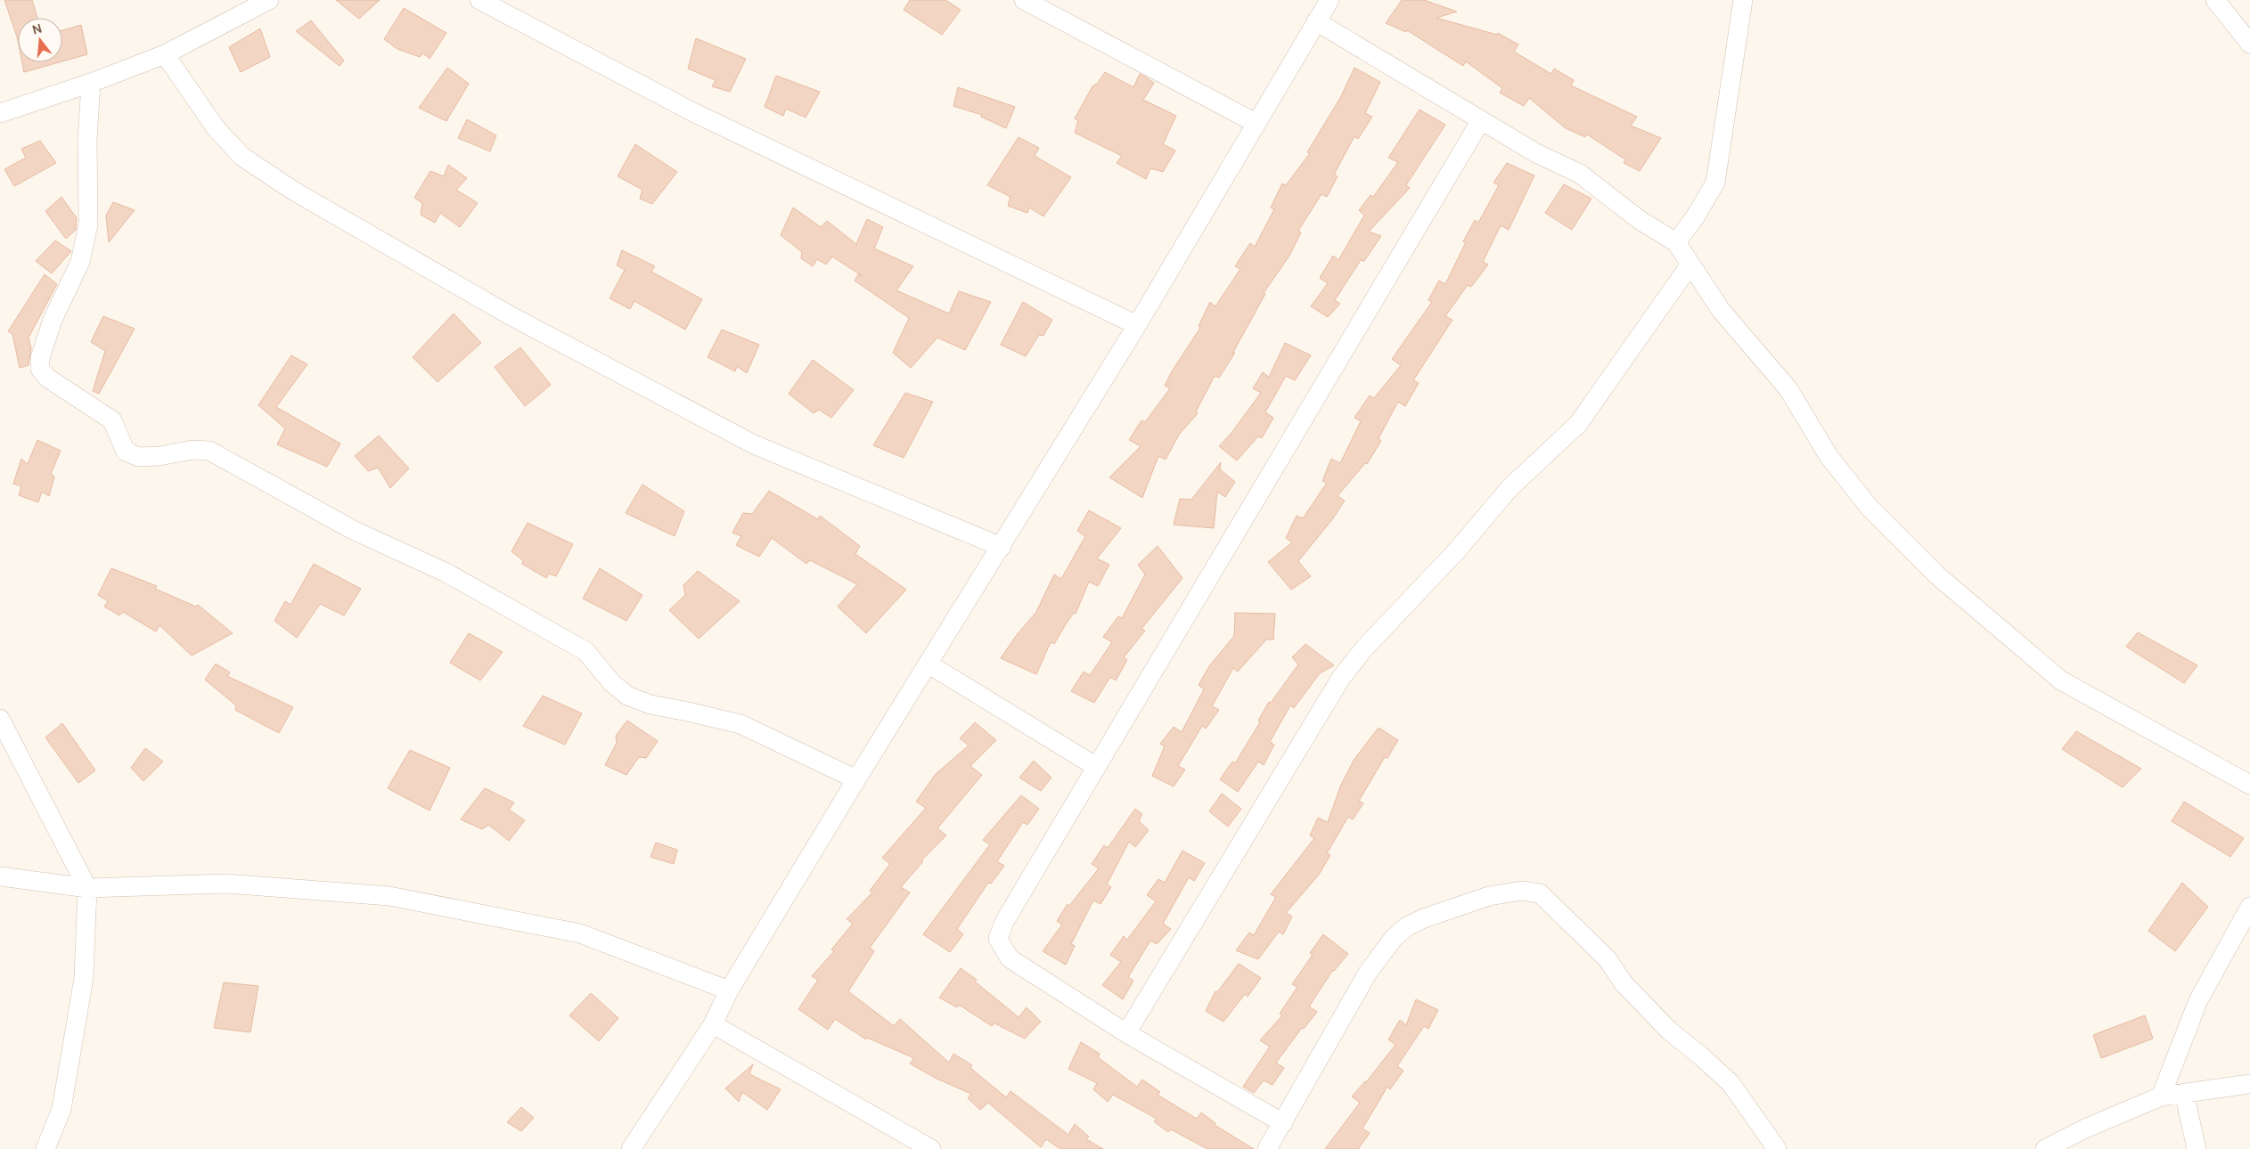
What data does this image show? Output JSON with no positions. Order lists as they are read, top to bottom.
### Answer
{
  "north": "top"
}
